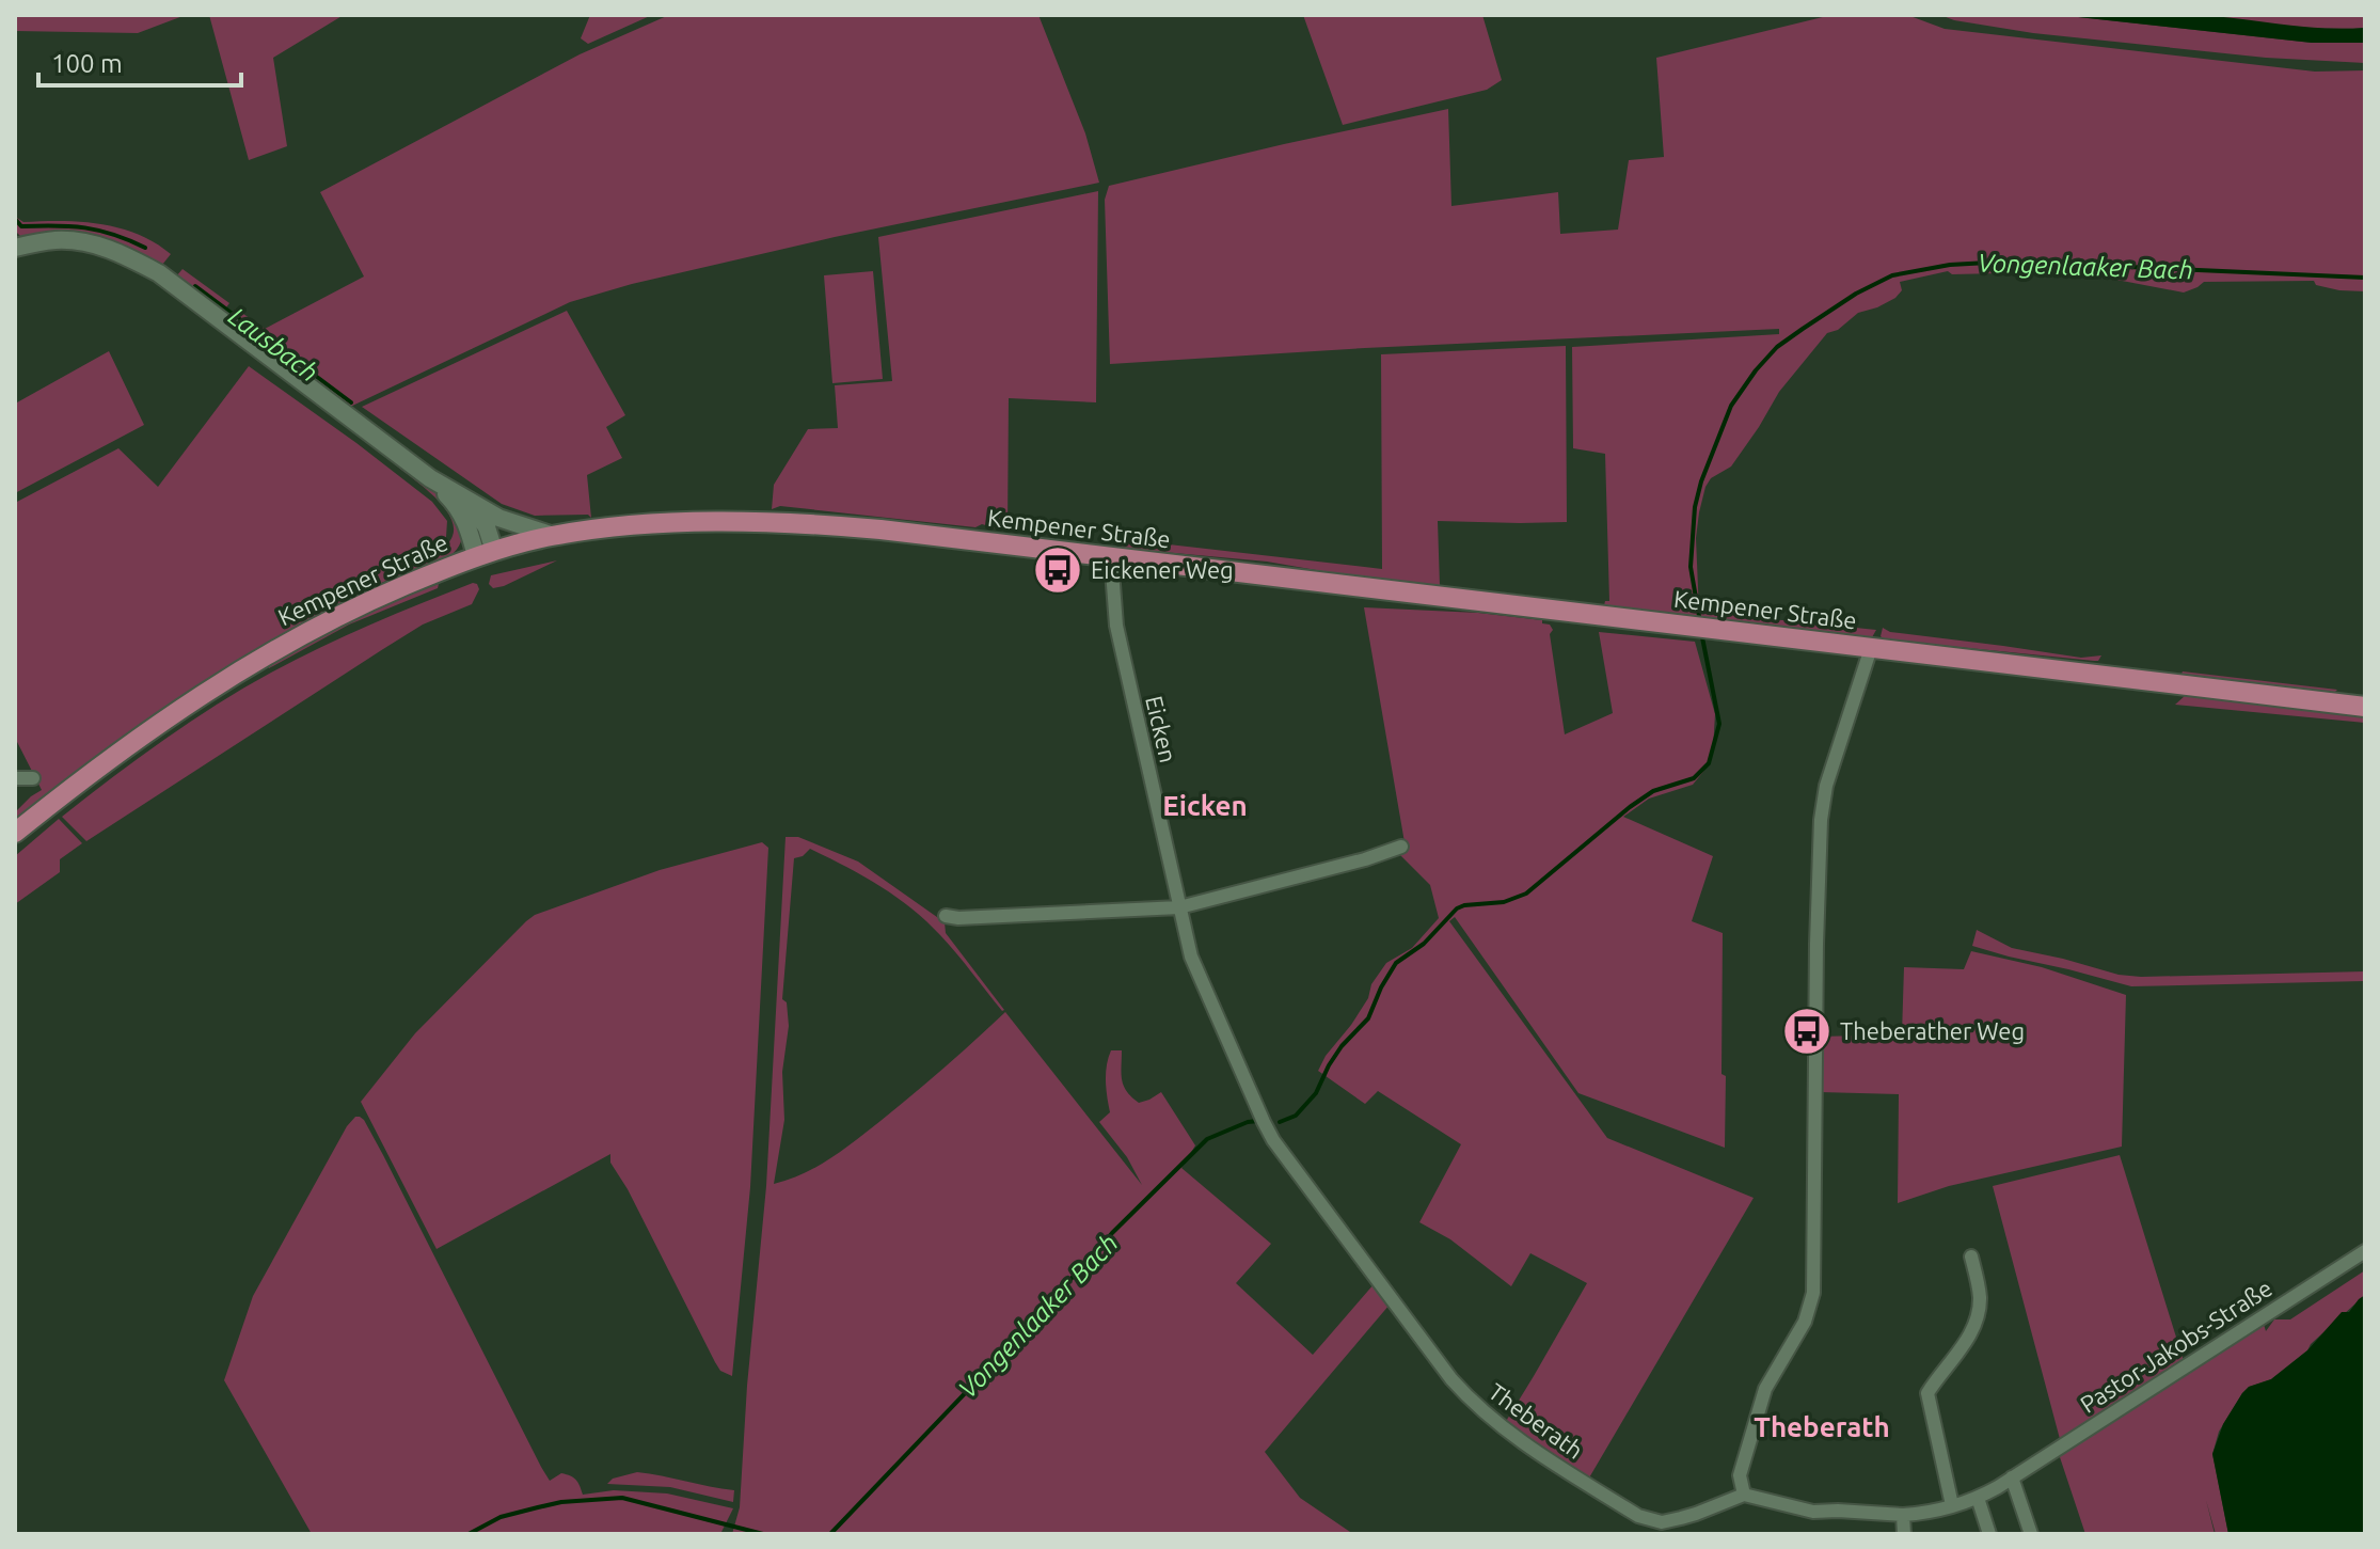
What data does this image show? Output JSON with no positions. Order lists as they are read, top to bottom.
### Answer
{
  "streets": {
    "main road": ["Kempener Straße"],
    "street": ["Eicken", "Pastor-Jakobs-Straße", "Theberath"]
  },
  "crossings": [
    ["Kempener Straße", "Eicken"],
    ["Eicken", "Theberath"]
  ],
  "districts": ["Eicken", "Theberath"],
  "water": ["Vongenlaaker Bach", "Lausbach"],
  "places": {
    "bus stop": ["Eickener Weg", "Theberather Weg"]
  },
  "scale_bar": "100 m"
}
